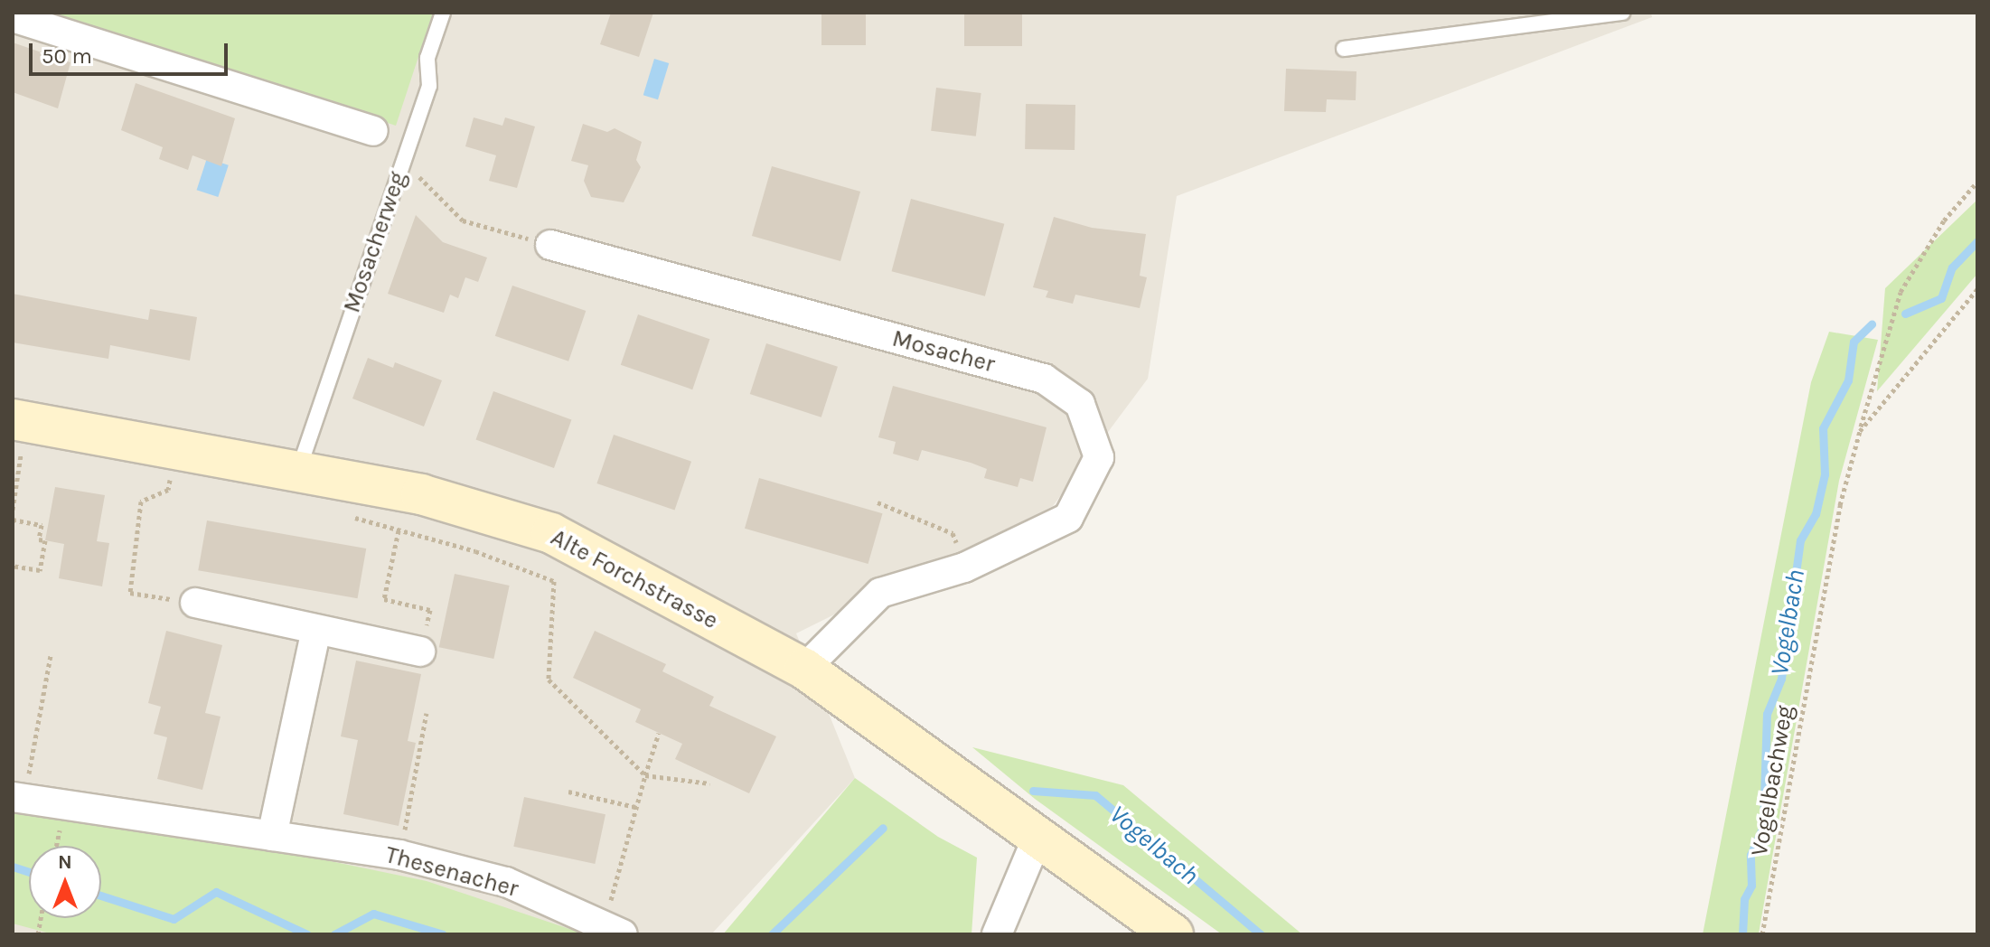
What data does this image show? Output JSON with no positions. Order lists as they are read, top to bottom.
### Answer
{
  "streets": {
    "street": ["Mosacher", "Alte Forchstrasse", "Thesenacher"],
    "lane": ["Mosacherweg"],
    "path": ["Vogelbachweg"]
  },
  "crossings": [
    ["Mosacherweg", "Alte Forchstrasse"],
    ["Mosacher", "Alte Forchstrasse"]
  ],
  "water": ["Vogelbach"],
  "scale_bar": "50 m",
  "north": "top"
}
